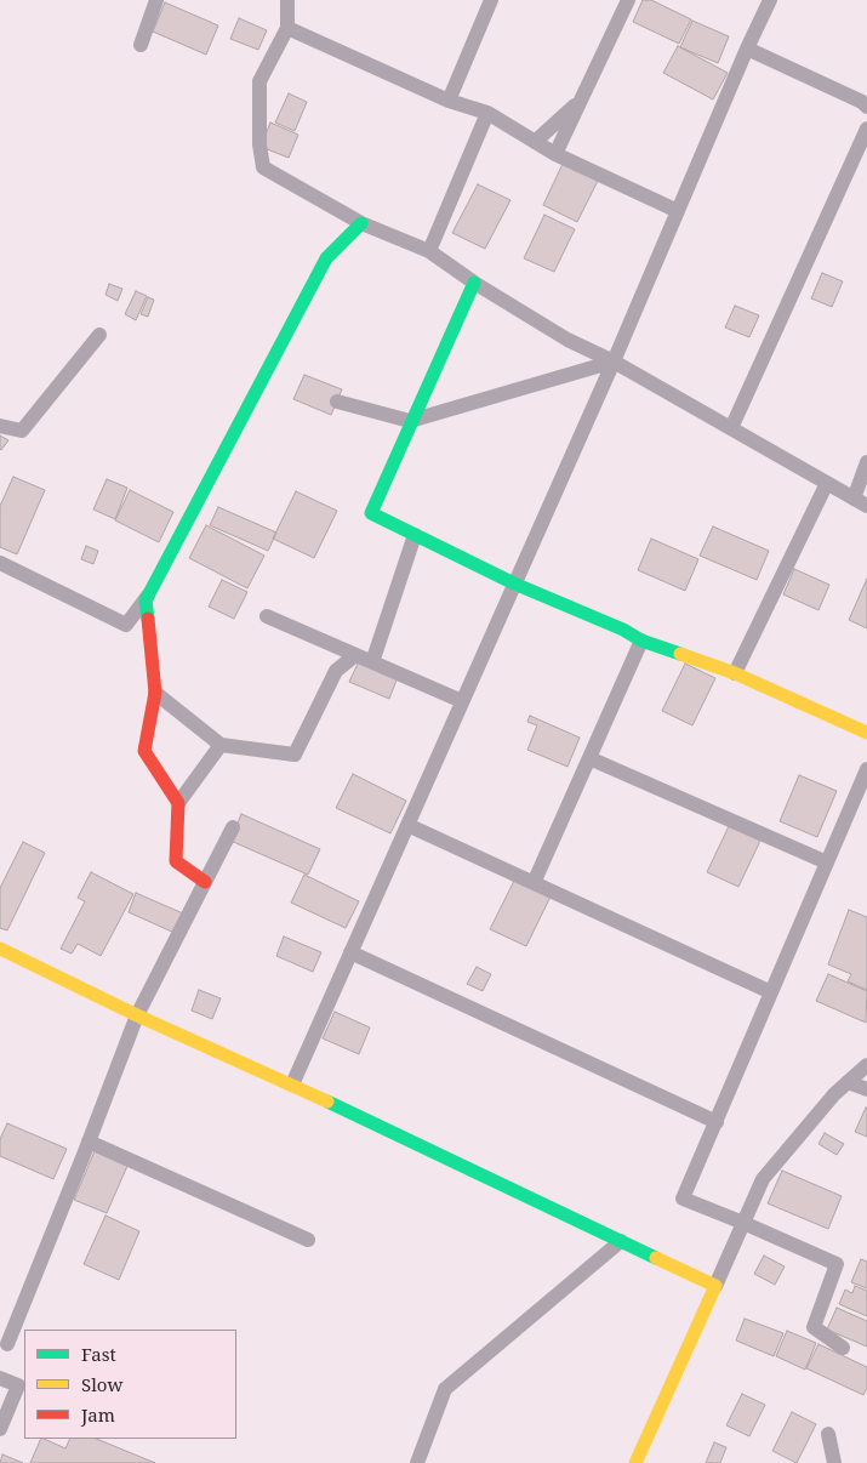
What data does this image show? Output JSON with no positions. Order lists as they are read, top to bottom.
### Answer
{
  "legend": ["Fast", "Slow", "Jam"]
}
